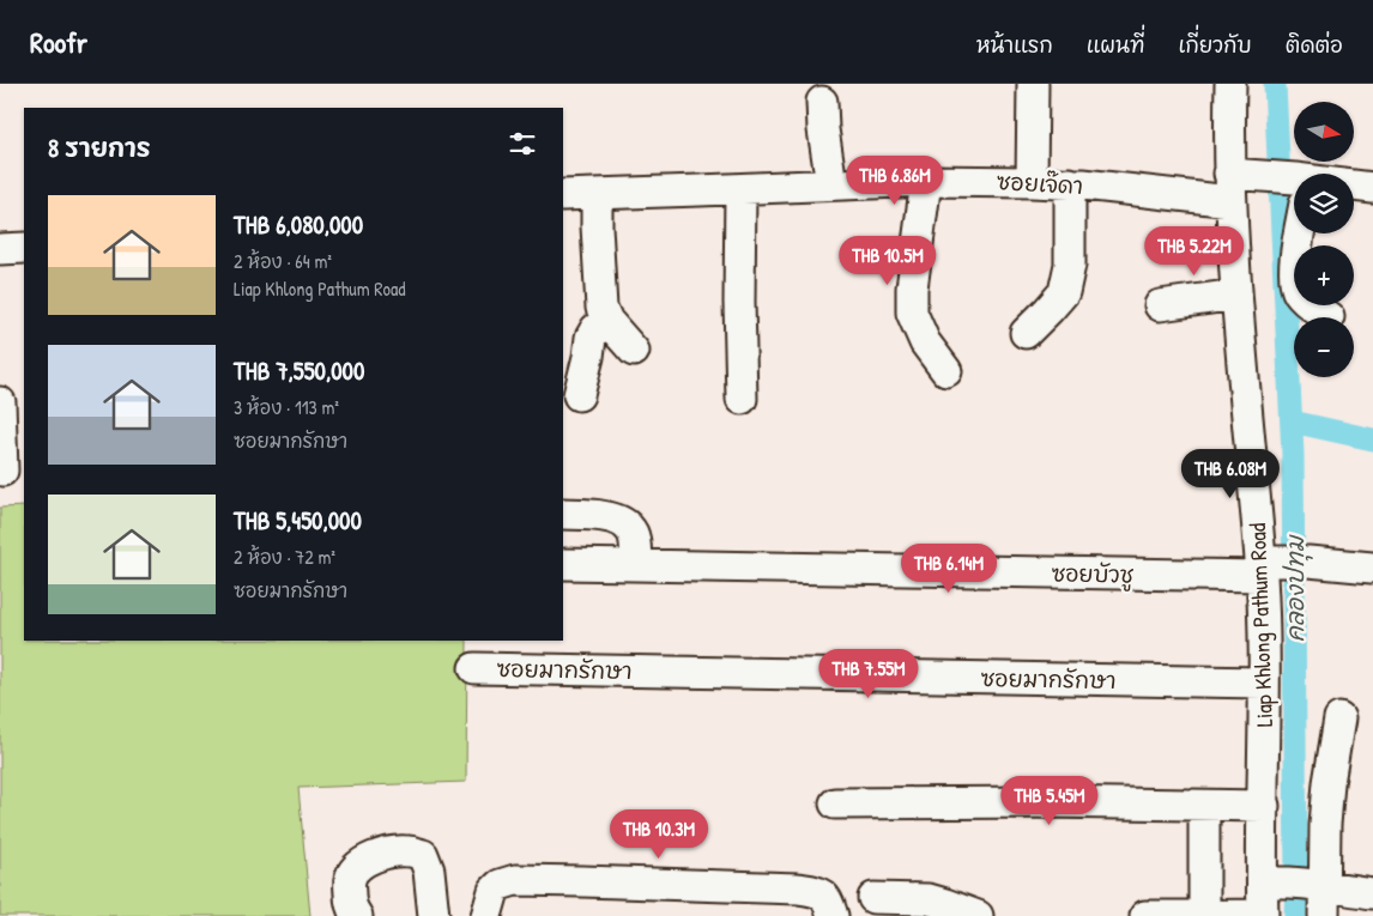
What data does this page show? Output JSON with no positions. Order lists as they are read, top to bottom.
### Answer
{
  "streets": {
    "street": [
      "ซอยเจ๊ดา",
      "ซอยบัวชู",
      "Liap Khlong Pathum Road",
      "ซอยมากรักษา"
    ]
  },
  "crossings": [
    ["ซอยเจ๊ดา", "Liap Khlong Pathum Road"],
    ["ซอยบัวชู", "Liap Khlong Pathum Road"],
    ["Liap Khlong Pathum Road", "ซอยมากรักษา"]
  ],
  "water": ["คลองปทุม"],
  "north": "right",
  "page": {
    "header": "Roofr",
    "nav": [
      "หน้าแรก",
      "แผนที่",
      "เกี่ยวกับ",
      "ติดต่อ"
    ],
    "map_buttons": ["+", "−"],
    "heading": "8 รายการ",
    "price": [
      "THB 6.86M",
      "THB 5.22M",
      "THB 10.5M",
      "THB 6.08M",
      "THB 6.14M",
      "THB 7.55M",
      "THB 5.45M",
      "THB 10.3M"
    ],
    "list": [
      {
        "name": "THB 6,080,000",
        "note": "2 ห้อง · 64 m² · Liap Khlong Pathum Road"
      },
      {
        "name": "THB 7,550,000",
        "note": "3 ห้อง · 113 m² · ซอยมากรักษา"
      },
      {
        "name": "THB 5,450,000",
        "note": "2 ห้อง · 72 m² · ซอยมากรักษา"
      }
    ]
  }
}
